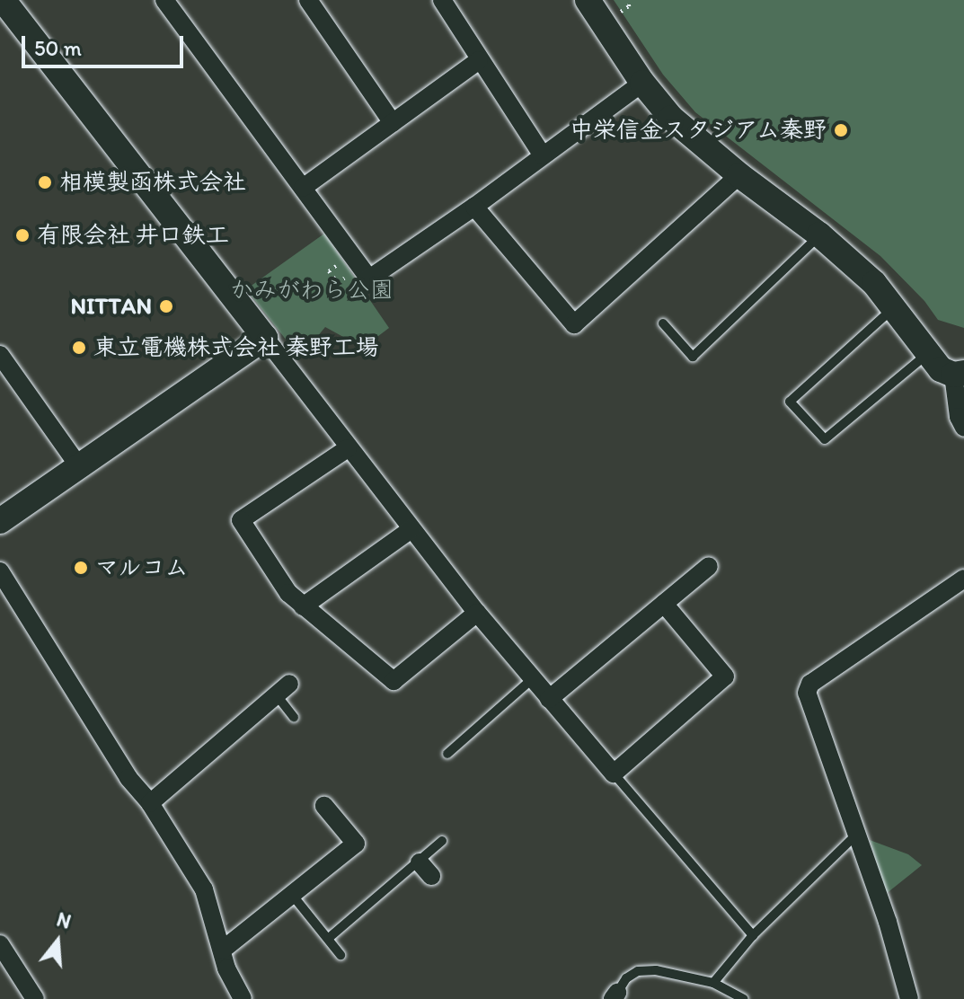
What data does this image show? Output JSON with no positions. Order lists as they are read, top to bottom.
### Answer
{
  "parks": ["かみがわら公園"],
  "places": [
    "中栄信金スタジアム秦野",
    "相模製函株式会社",
    "有限会社 井口鉄工",
    "NITTAN",
    "東立電機株式会社 秦野工場",
    "マルコム"
  ],
  "scale_bar": "50 m",
  "north": "top"
}
